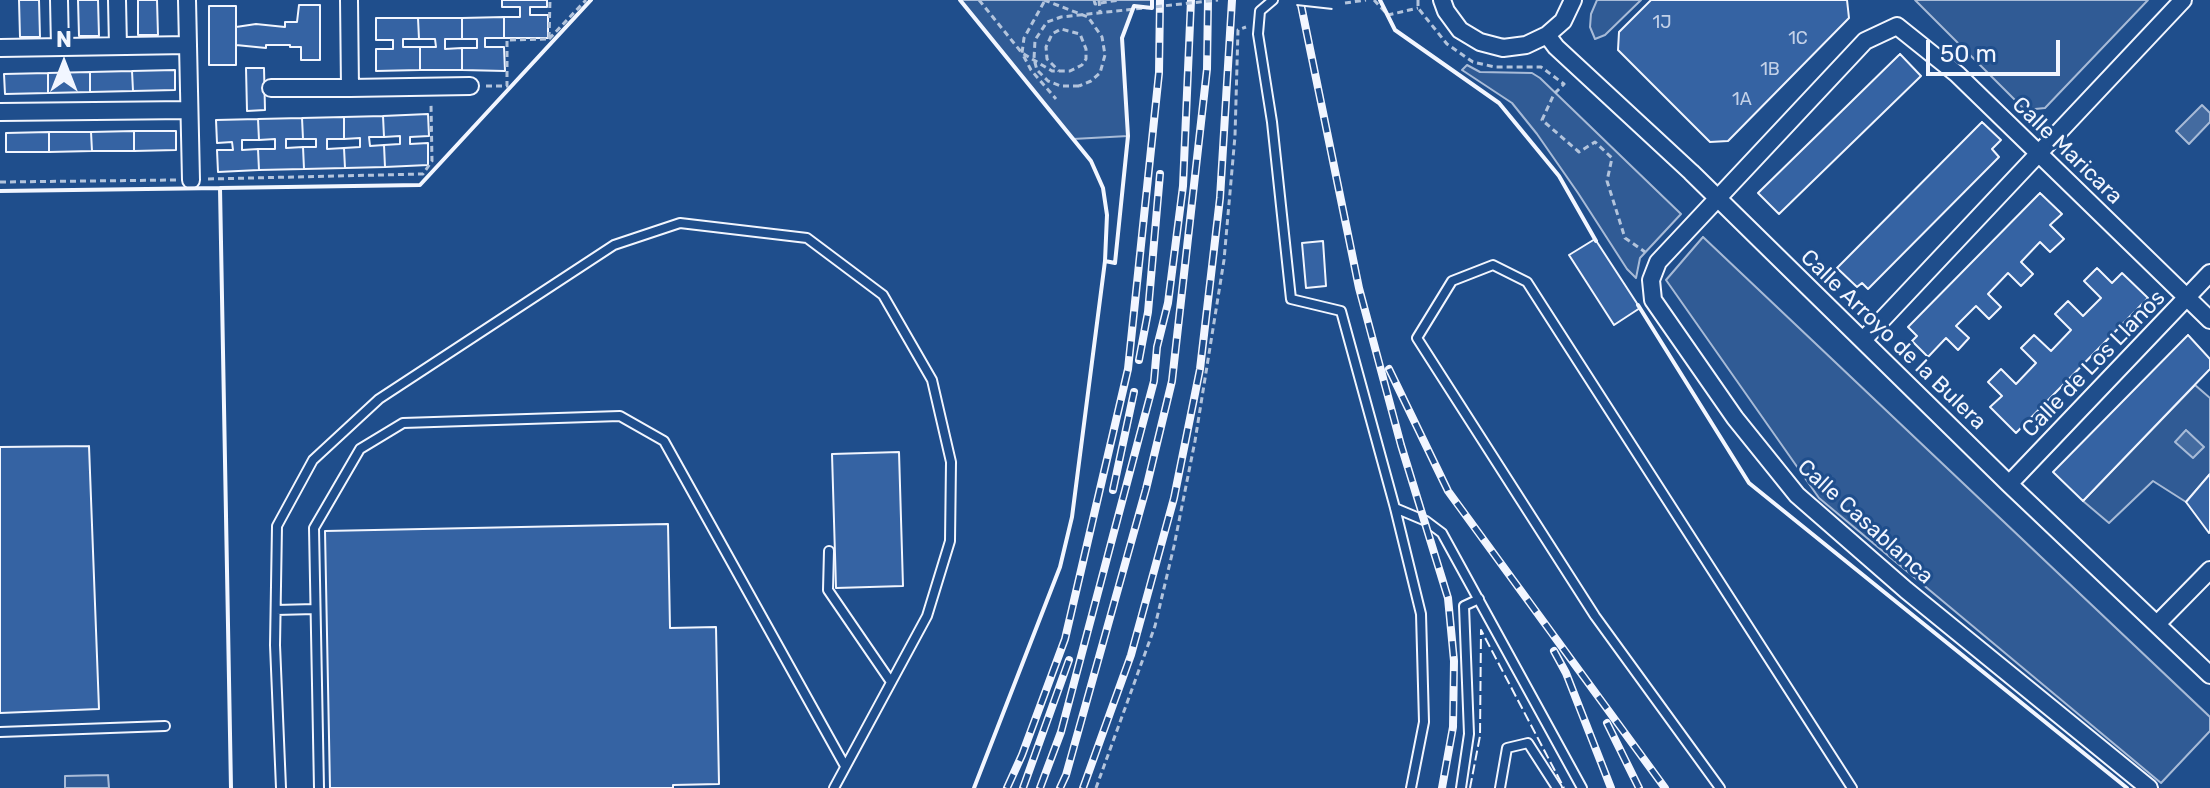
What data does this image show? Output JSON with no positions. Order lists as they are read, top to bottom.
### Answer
{
  "streets": {
    "street": [
      "Calle Maricara",
      "Calle Arroyo de la Bulera",
      "Calle de Los Llanos",
      "Calle Casablanca"
    ]
  },
  "crossings": [
    ["Calle Maricara", "Calle Arroyo de la Bulera"],
    ["Calle Maricara", "Calle de Los Llanos"],
    ["Calle Arroyo de la Bulera", "Calle de Los Llanos"]
  ],
  "house_numbers": [
    "1J",
    "1C",
    "1B",
    "1A"
  ],
  "scale_bar": "50 m",
  "north": "top"
}
